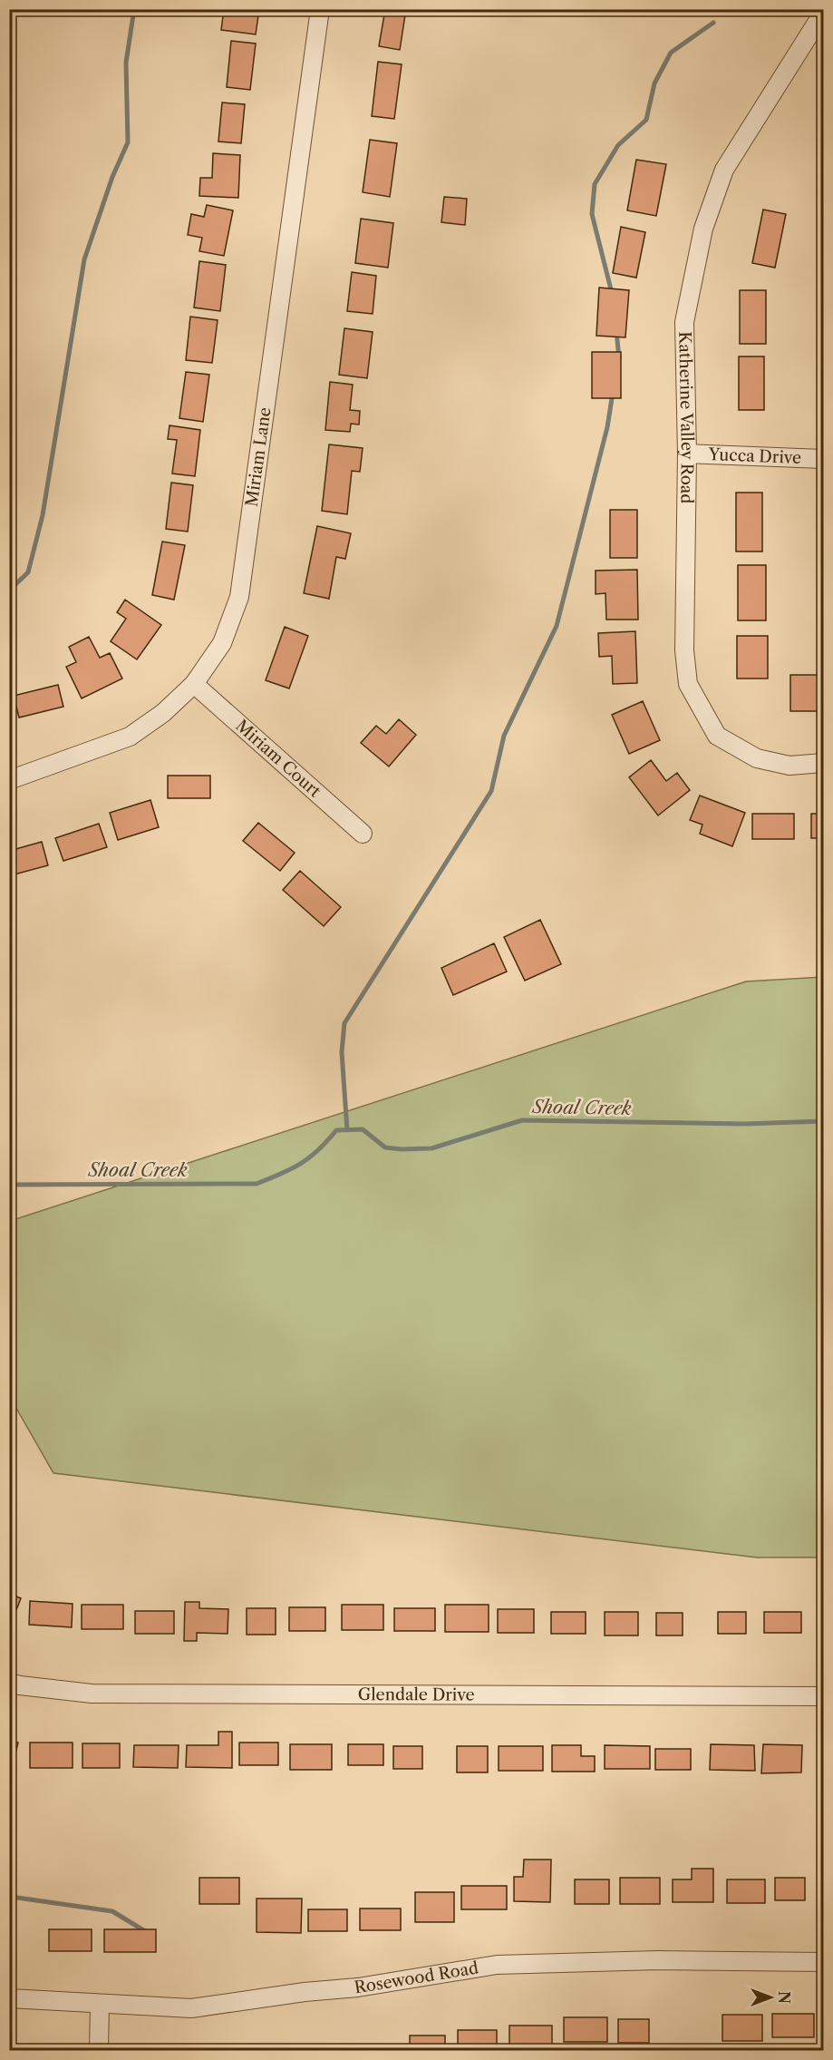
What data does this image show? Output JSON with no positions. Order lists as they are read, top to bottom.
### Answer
{
  "streets": {
    "street": [
      "Katherine Valley Road",
      "Yucca Drive",
      "Miriam Lane",
      "Miriam Court",
      "Glendale Drive",
      "Rosewood Road"
    ]
  },
  "crossings": [
    ["Katherine Valley Road", "Yucca Drive"],
    ["Miriam Lane", "Miriam Court"]
  ],
  "water": ["Shoal Creek"],
  "north": "right"
}
